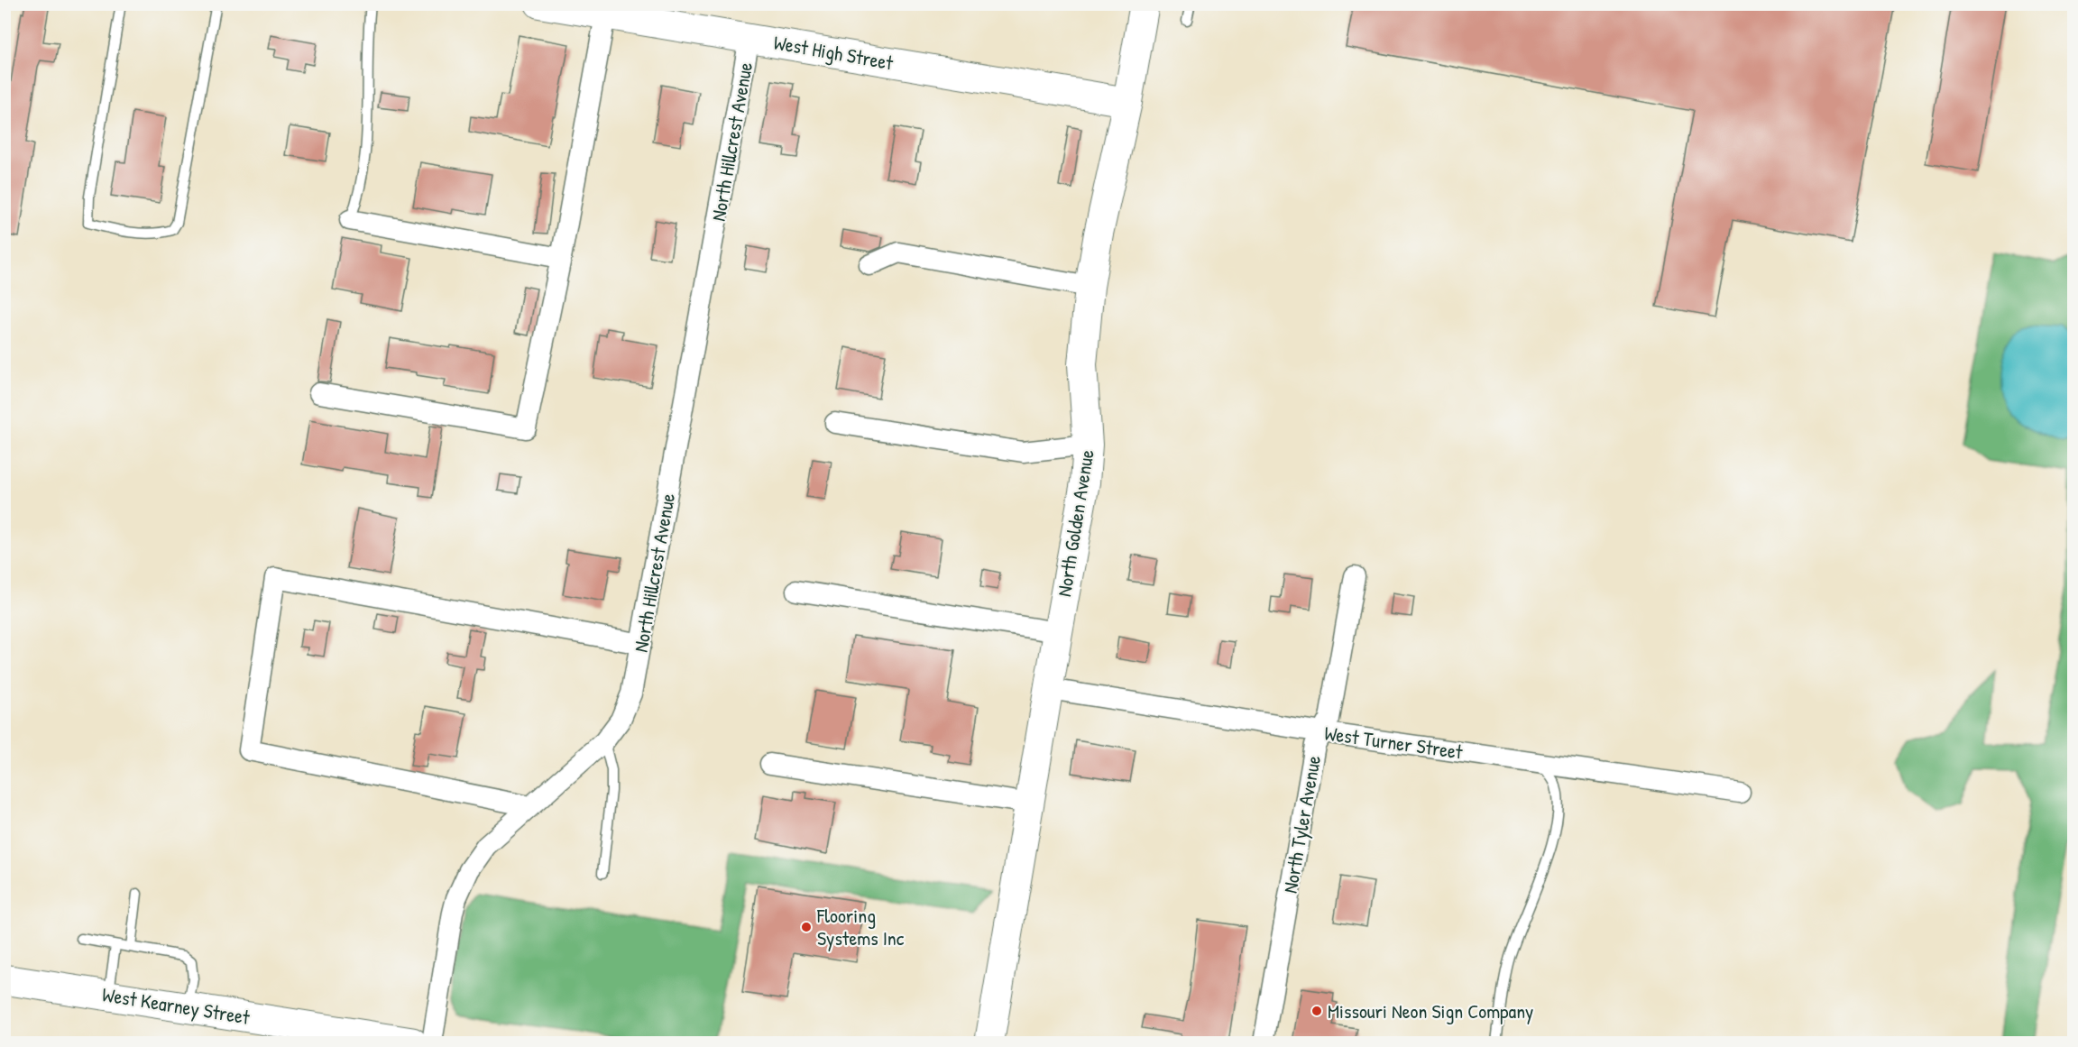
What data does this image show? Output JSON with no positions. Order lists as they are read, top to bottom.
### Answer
{
  "streets": {
    "main road": ["West Kearney Street"],
    "street": [
      "West High Street",
      "North Hillcrest Avenue",
      "North Golden Avenue",
      "West Turner Street",
      "North Tyler Avenue"
    ]
  },
  "crossings": [
    ["West High Street", "North Hillcrest Avenue"],
    ["West High Street", "North Golden Avenue"],
    ["North Golden Avenue", "West Turner Street"],
    ["West Turner Street", "North Tyler Avenue"]
  ],
  "places": ["Flooring Systems Inc", "Missouri Neon Sign Company"]
}
